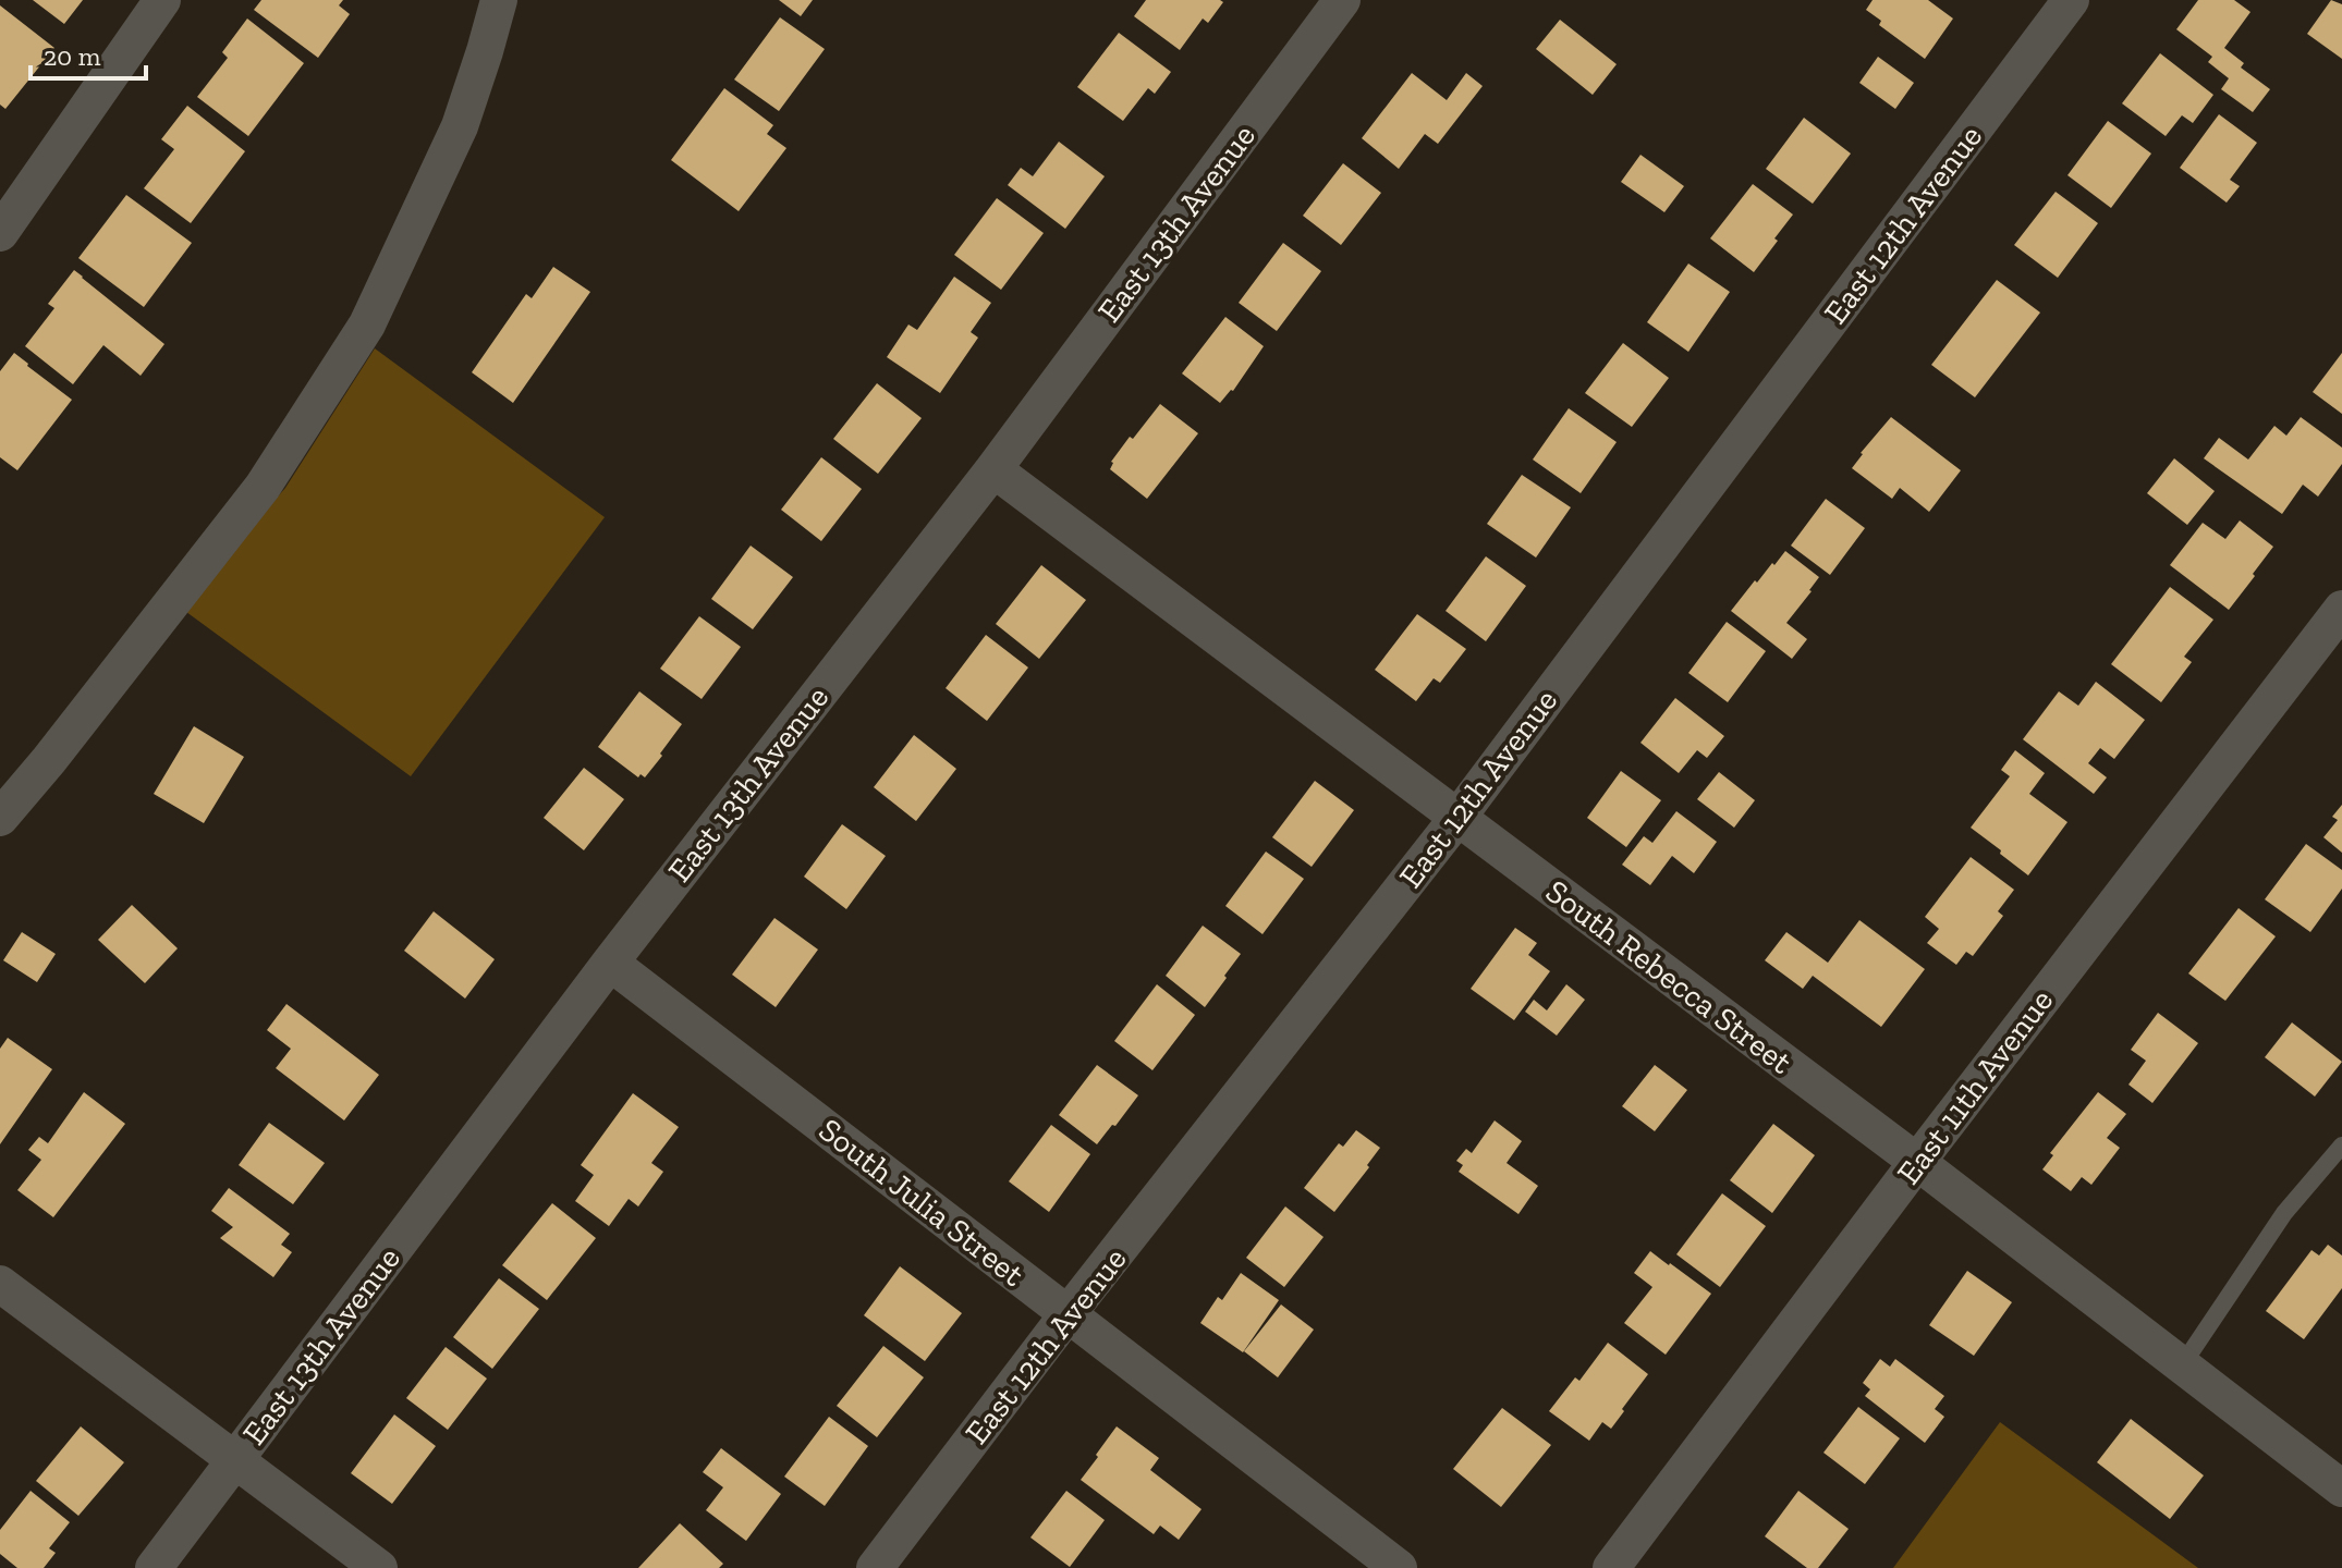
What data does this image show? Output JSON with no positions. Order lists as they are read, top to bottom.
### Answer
{
  "streets": {
    "street": [
      "East 13th Avenue",
      "East 12th Avenue",
      "South Rebecca Street",
      "East 11th Avenue",
      "South Julia Street"
    ]
  },
  "crossings": [
    ["East 13th Avenue", "South Rebecca Street"],
    ["East 13th Avenue", "South Julia Street"],
    ["East 12th Avenue", "South Rebecca Street"],
    ["East 12th Avenue", "South Julia Street"],
    ["South Rebecca Street", "East 11th Avenue"]
  ],
  "scale_bar": "20 m"
}
